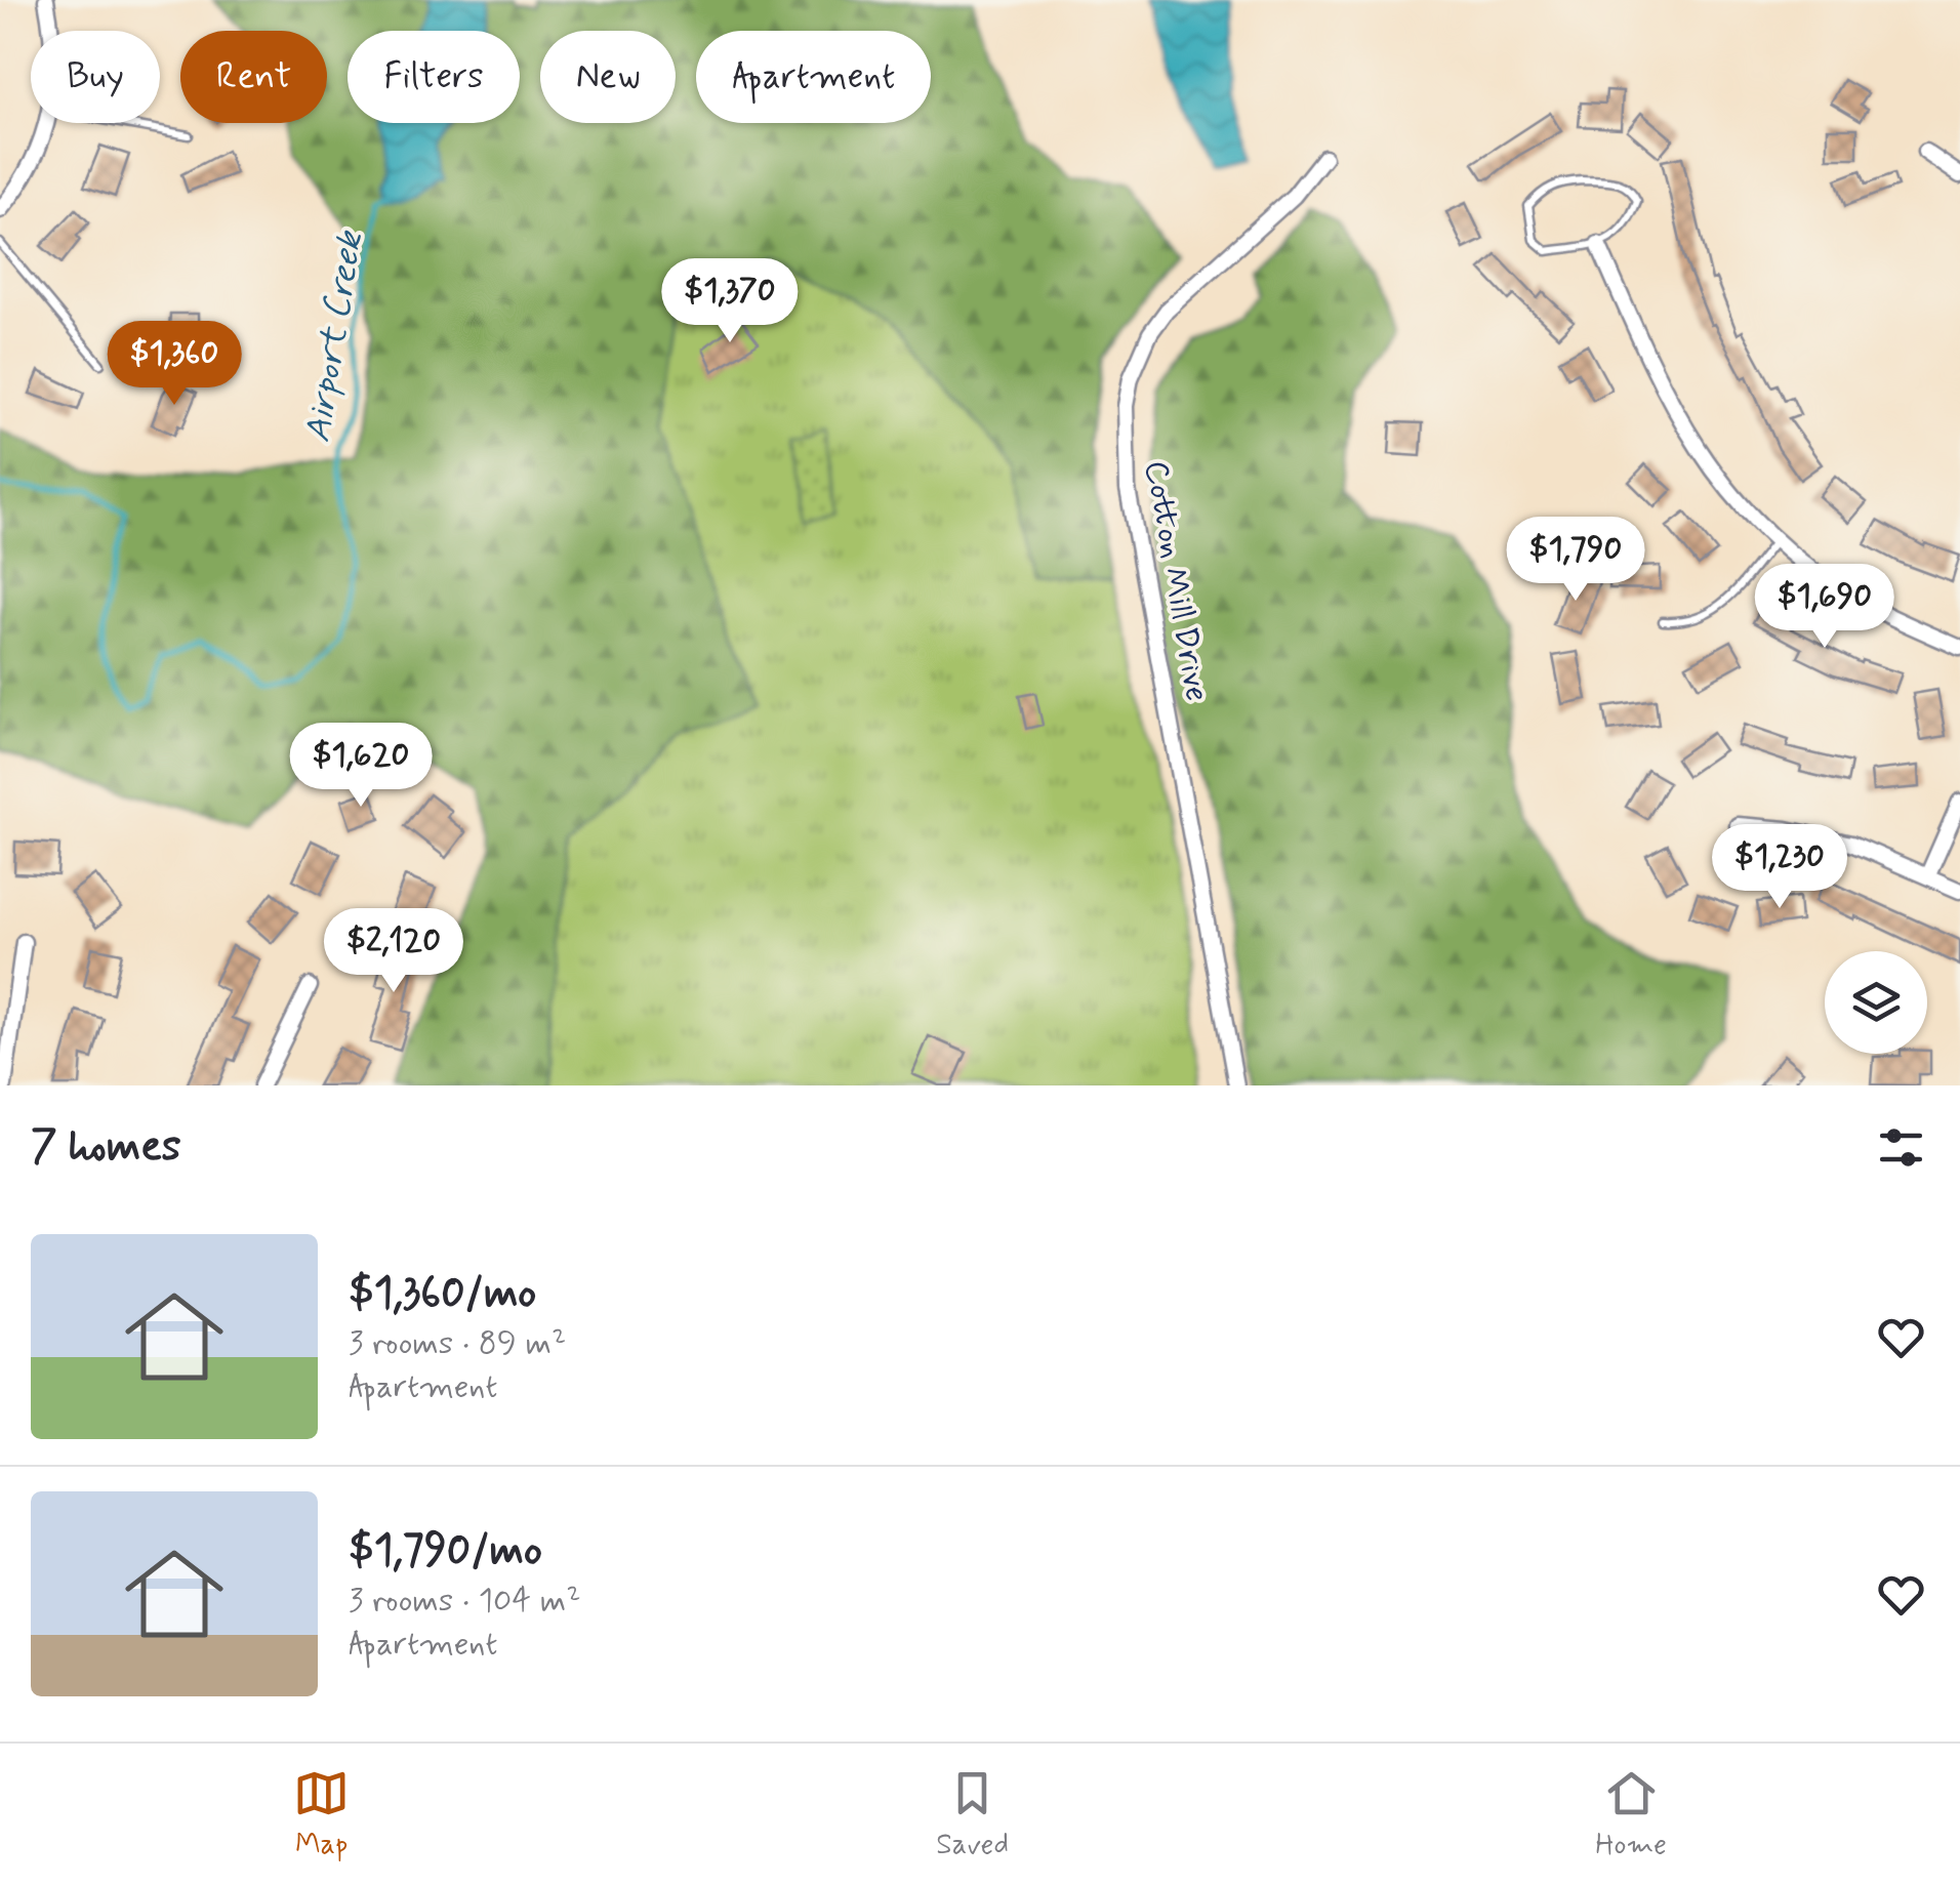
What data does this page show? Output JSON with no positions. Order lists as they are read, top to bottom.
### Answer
{
  "streets": {
    "street": ["Cotton Mill Drive"]
  },
  "water": ["Airport Creek"],
  "page": {
    "chip": [
      "Buy",
      "Rent",
      "Filters",
      "New",
      "Apartment"
    ],
    "price": [
      "$1,370",
      "$1,360",
      "$1,790",
      "$1,690",
      "$1,620",
      "$1,230",
      "$2,120"
    ],
    "heading": "7 homes",
    "list": [
      {
        "name": "$1,360/mo",
        "note": "3 rooms · 89 m² · Apartment"
      },
      {
        "name": "$1,790/mo",
        "note": "3 rooms · 104 m² · Apartment"
      }
    ],
    "tabs": ["Map", "Saved", "Home"]
  }
}
